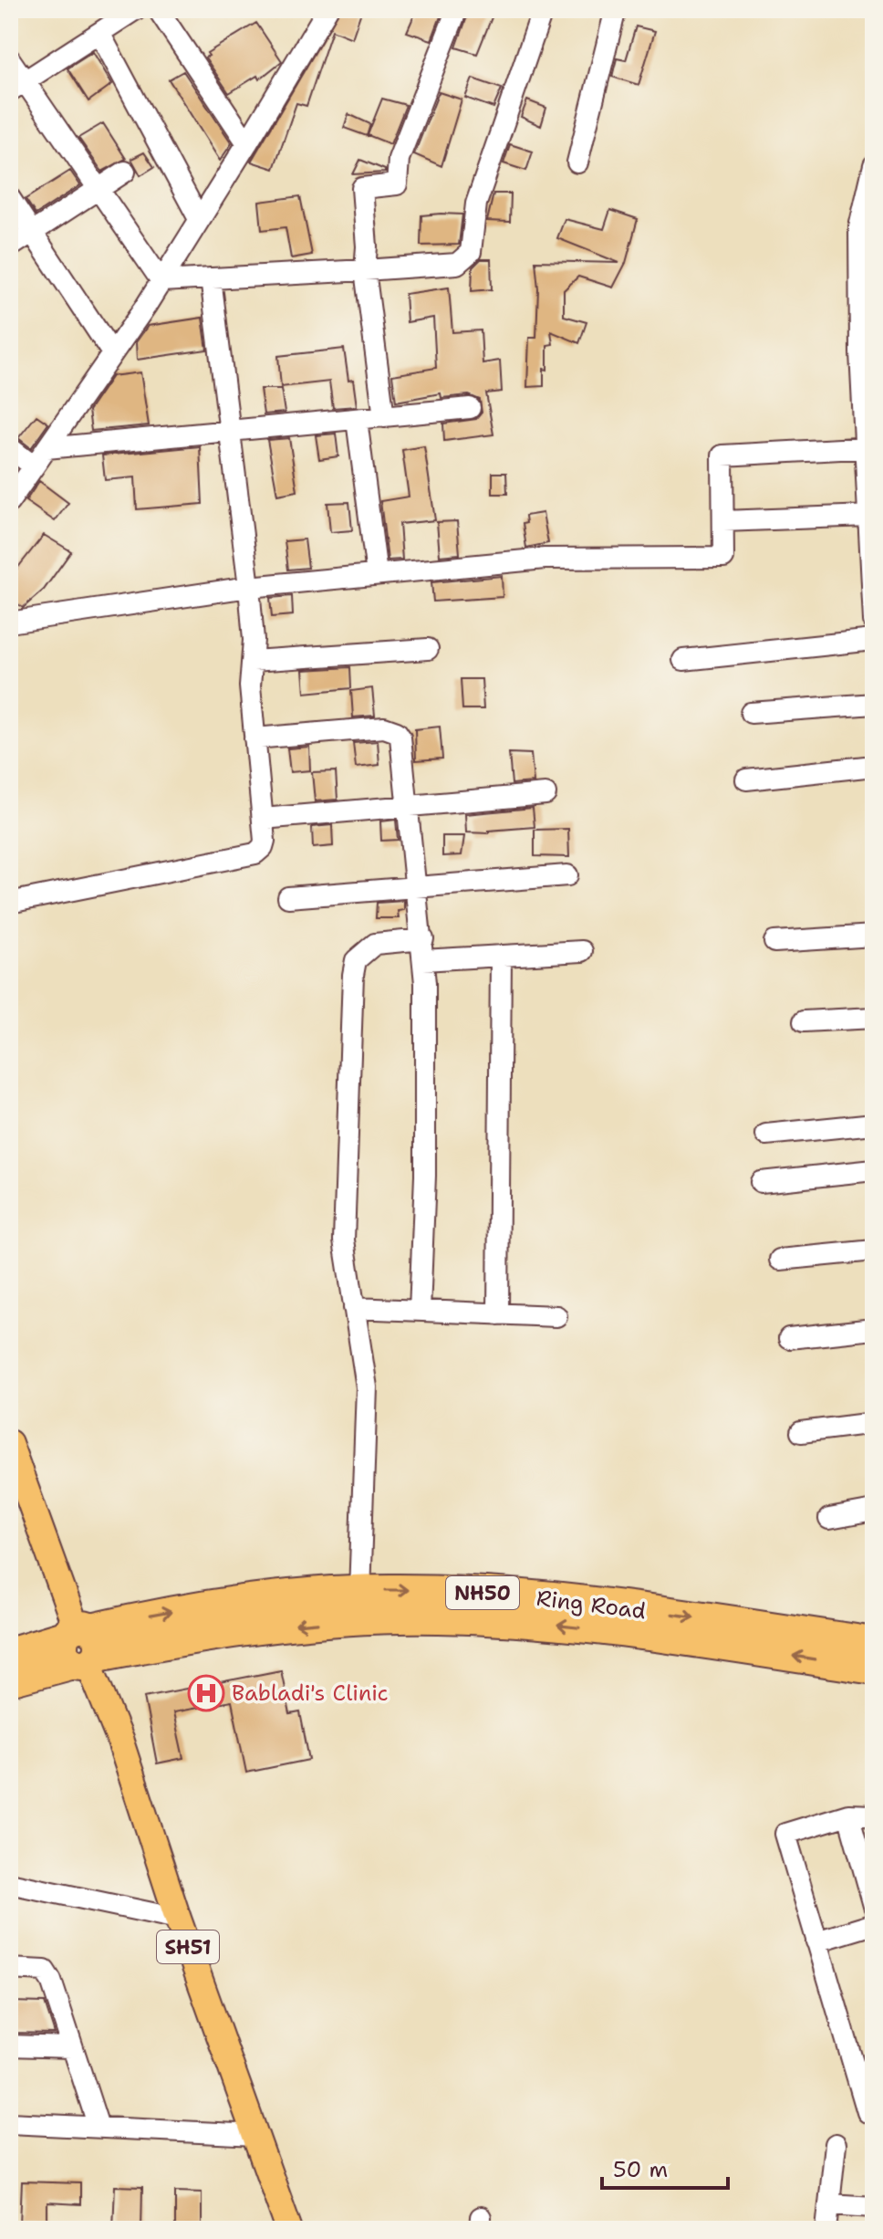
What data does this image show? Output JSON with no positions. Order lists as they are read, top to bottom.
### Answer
{
  "streets": {
    "highway": ["NH50", "Ring Road"],
    "main road": ["SH51"]
  },
  "crossings": [
    ["Ring Road", "SH51"]
  ],
  "places": {
    "hospital": ["Babladi's Clinic"]
  },
  "scale_bar": "50 m"
}
